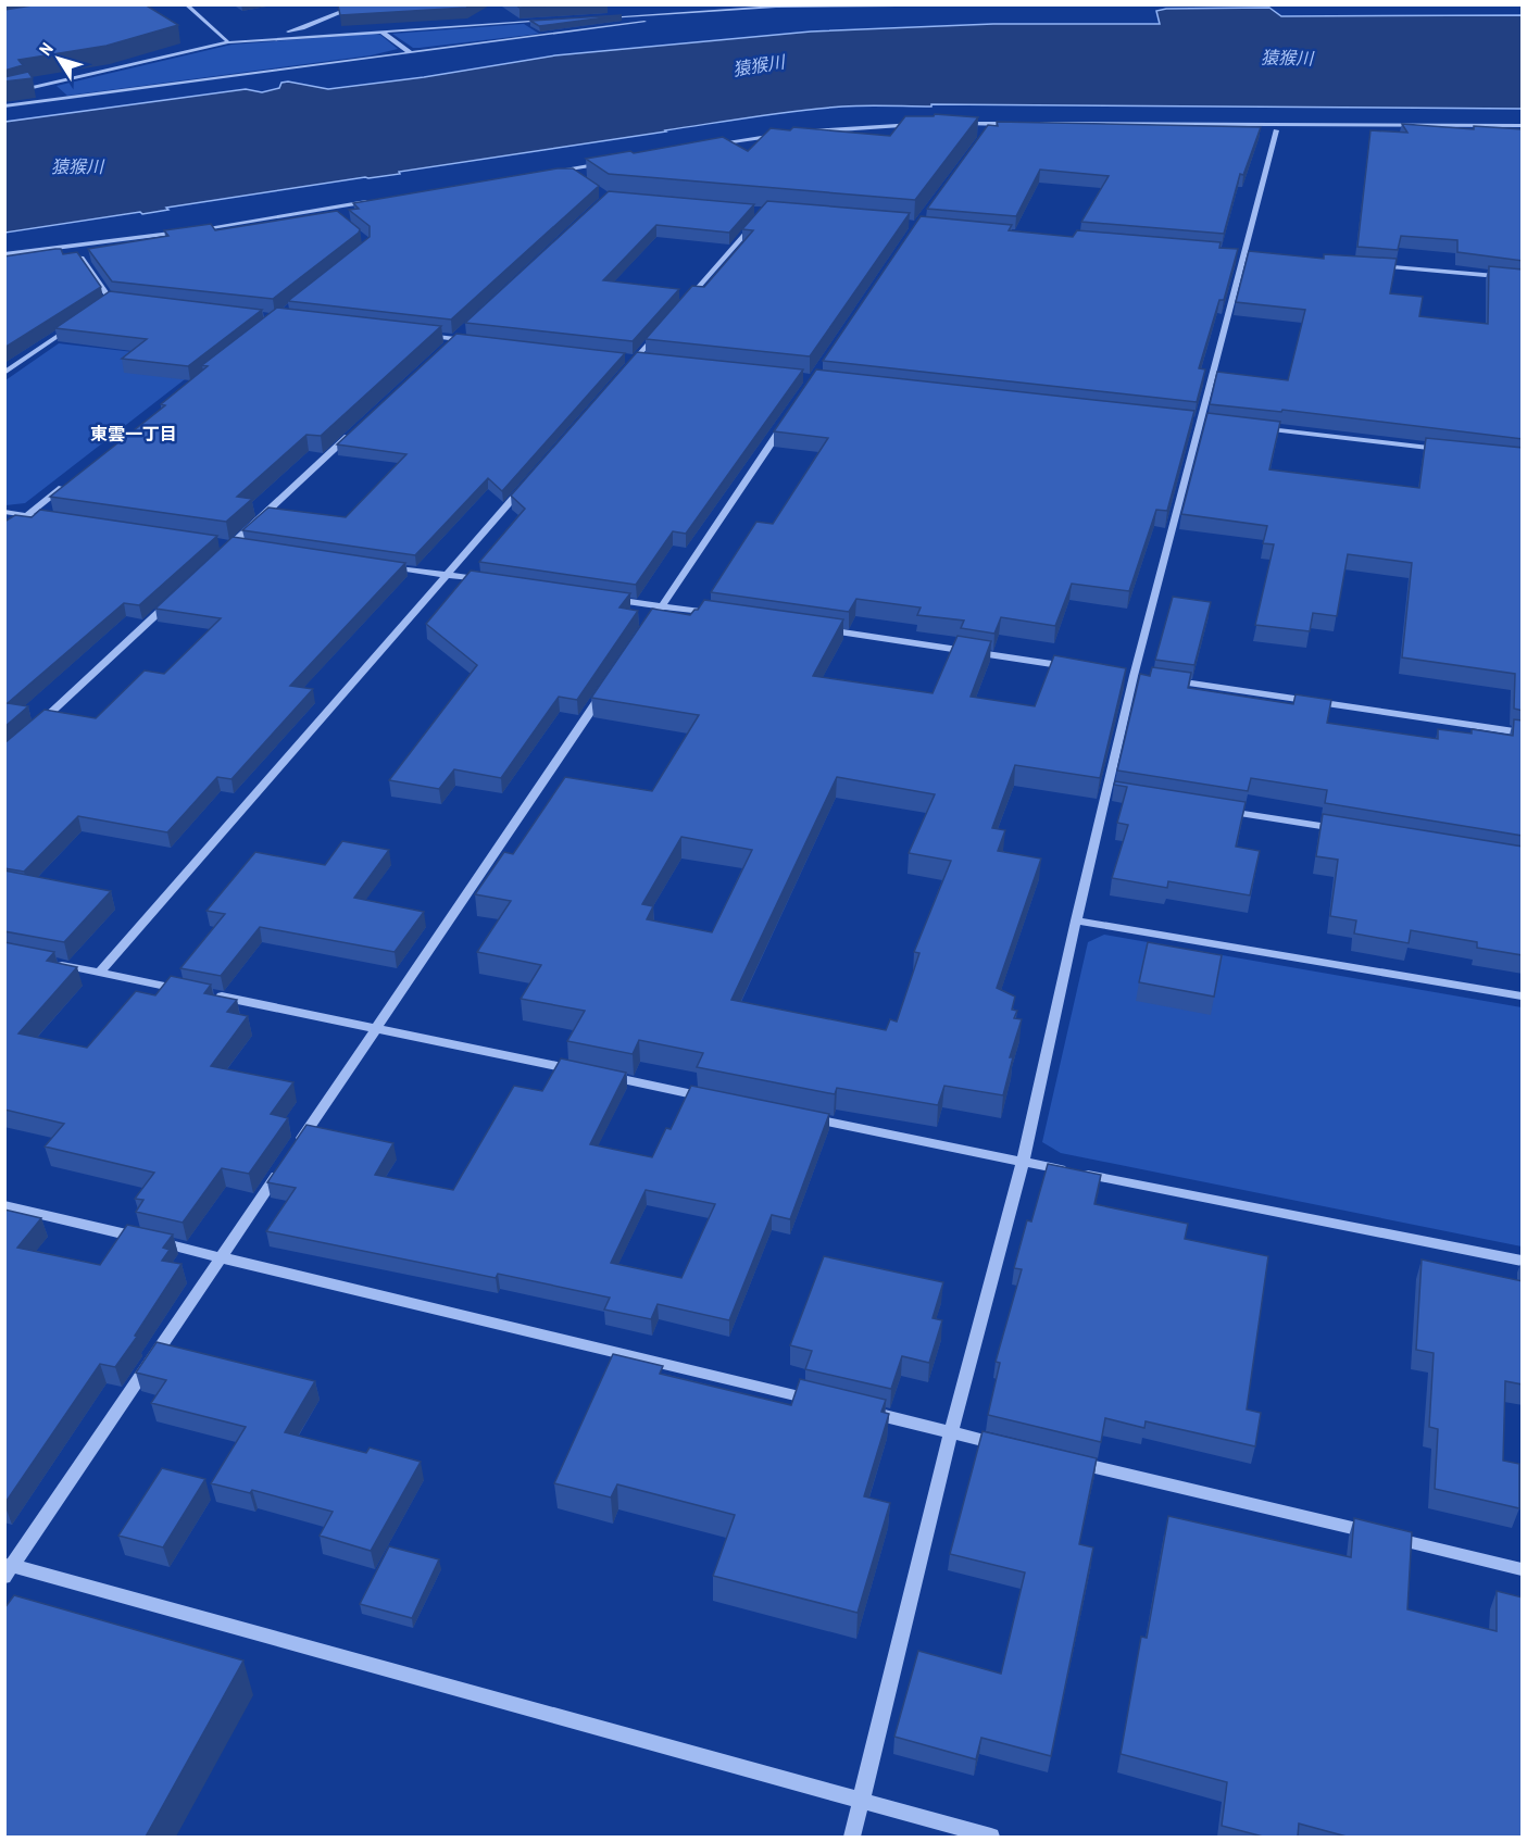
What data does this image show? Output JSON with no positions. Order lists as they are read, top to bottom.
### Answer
{
  "districts": ["東雲一丁目"],
  "water": ["猿猴川"],
  "north": "top left"
}
